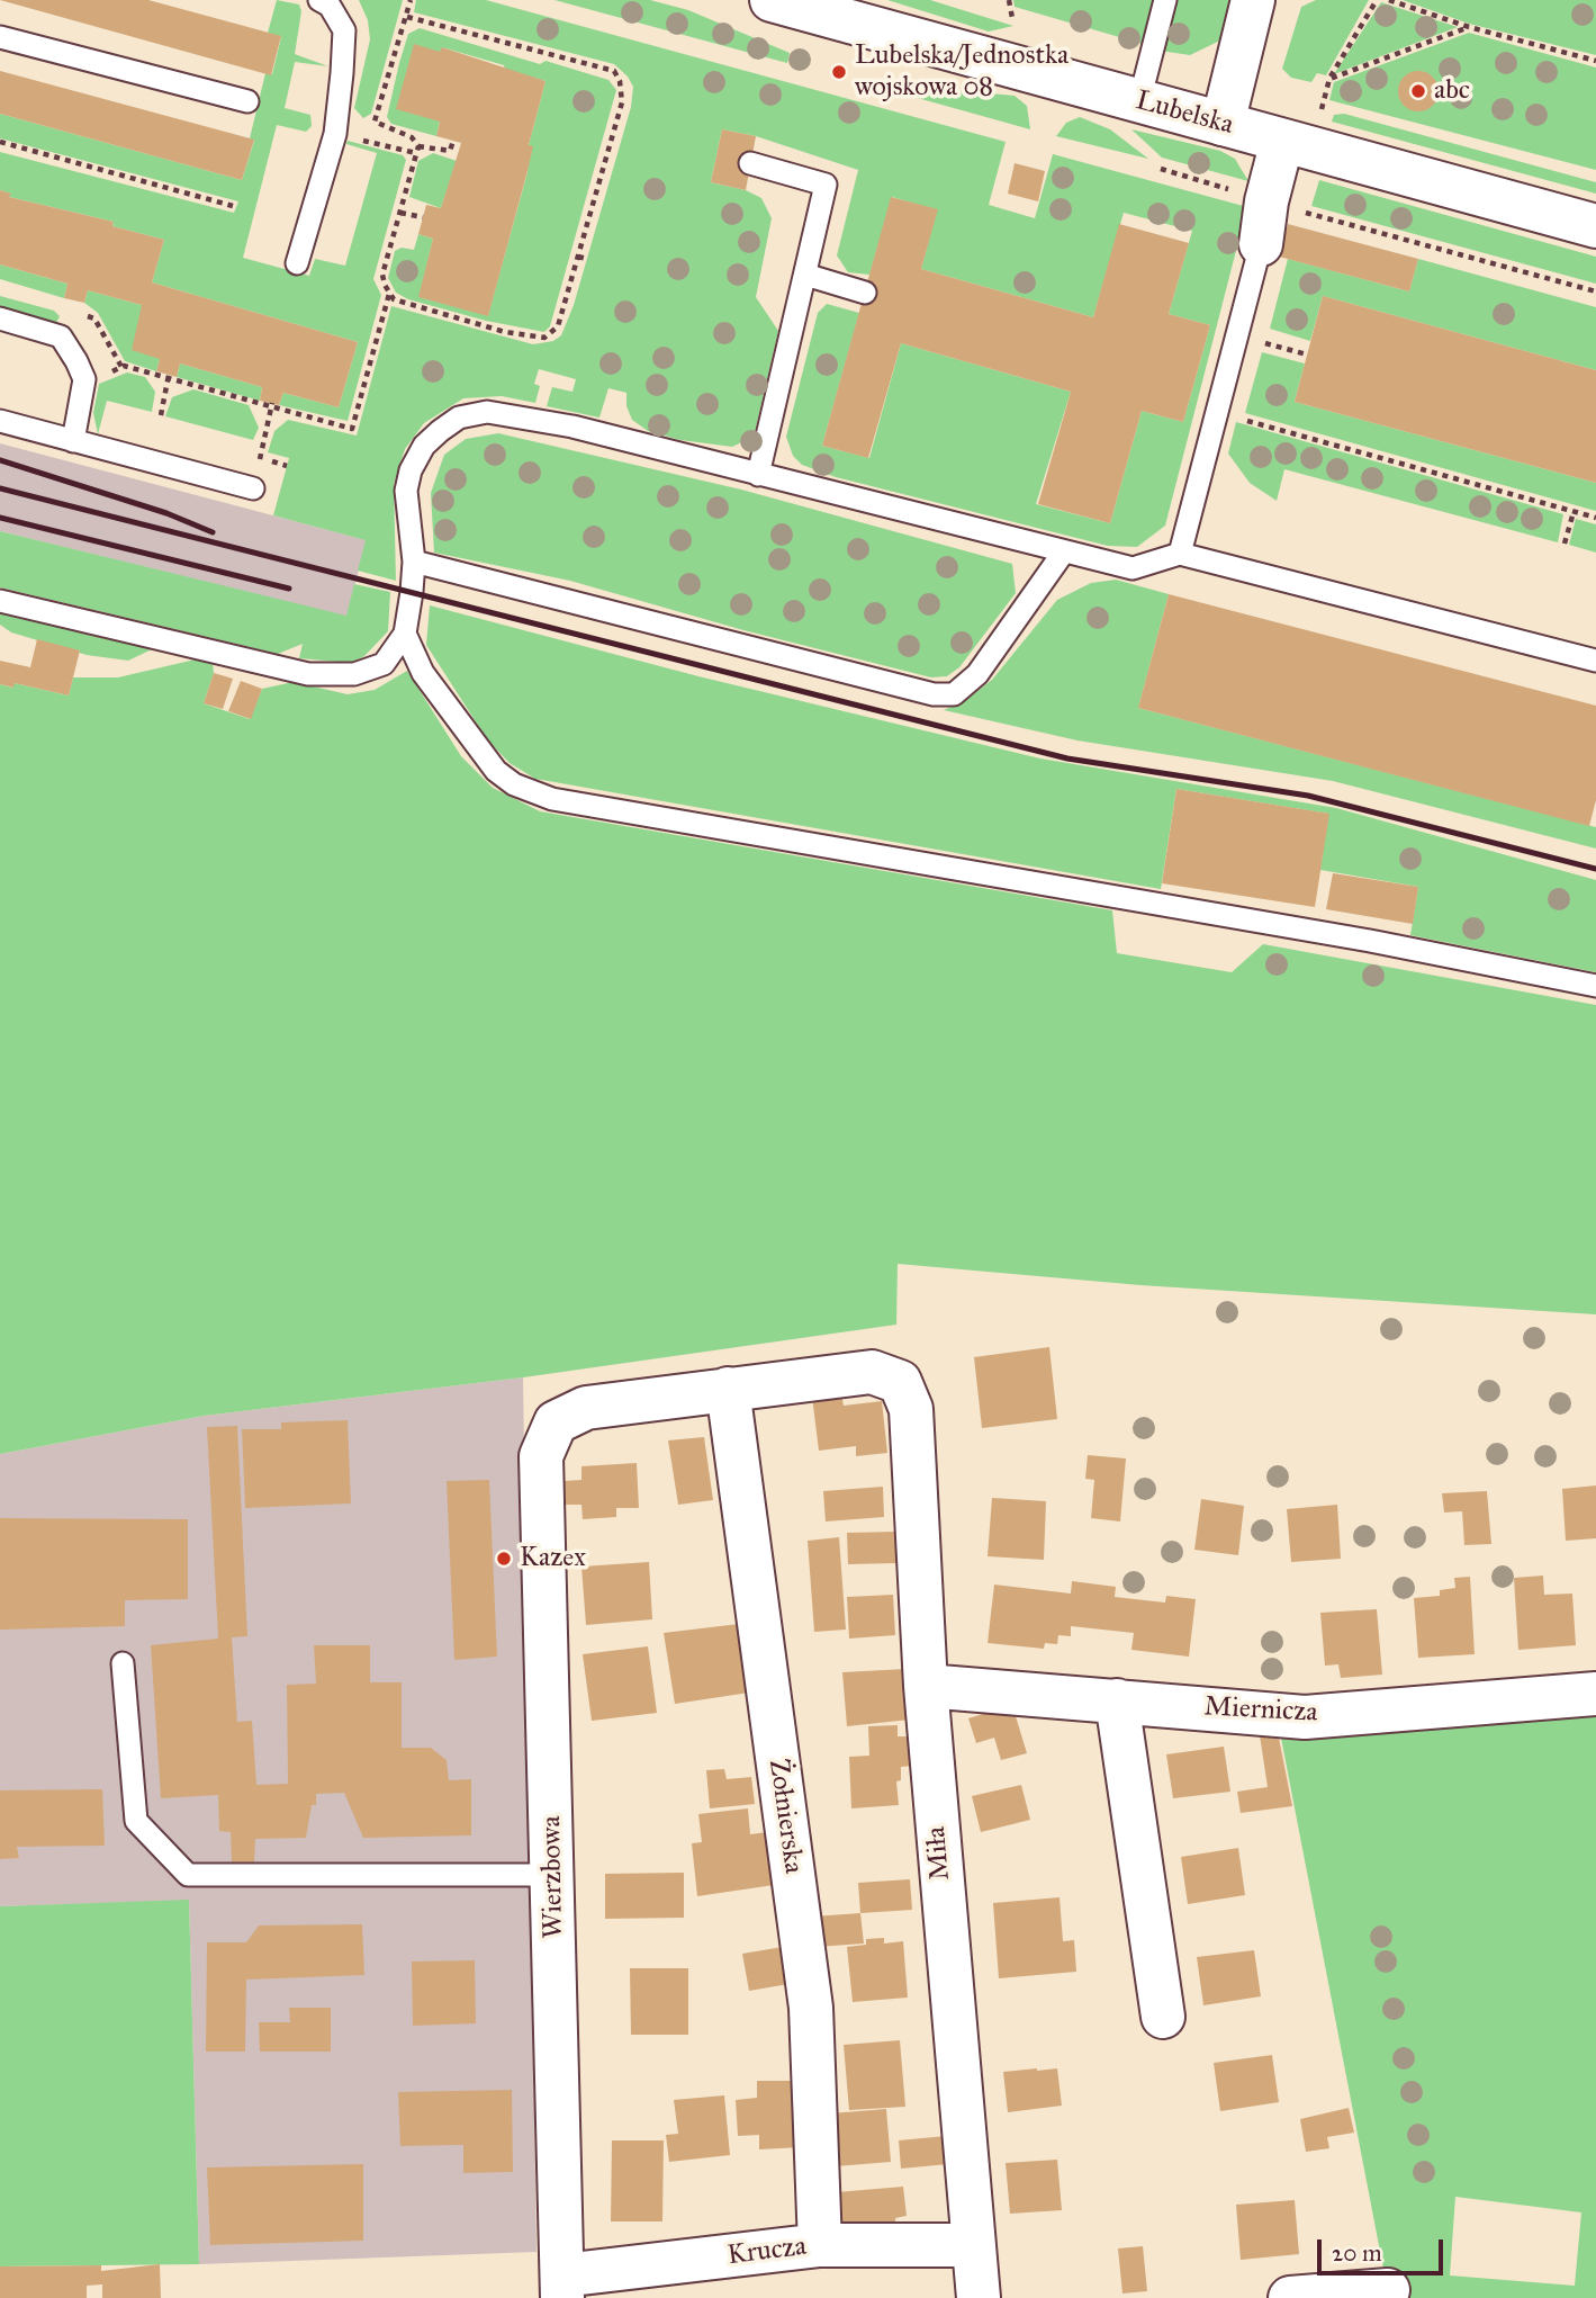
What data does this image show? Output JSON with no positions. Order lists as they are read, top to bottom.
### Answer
{
  "streets": {
    "street": [
      "Lubelska",
      "Miernicza",
      "Żołnierska",
      "Miła",
      "Wierzbowa",
      "Krucza"
    ]
  },
  "crossings": [
    ["Miernicza", "Miła"],
    ["Żołnierska", "Miła"],
    ["Żołnierska", "Wierzbowa"],
    ["Żołnierska", "Krucza"],
    ["Miła", "Wierzbowa"],
    ["Miła", "Krucza"],
    ["Wierzbowa", "Krucza"]
  ],
  "places": ["Lubelska/Jednostka wojskowa 08", "abc", "Kazex"],
  "scale_bar": "20 m"
}
